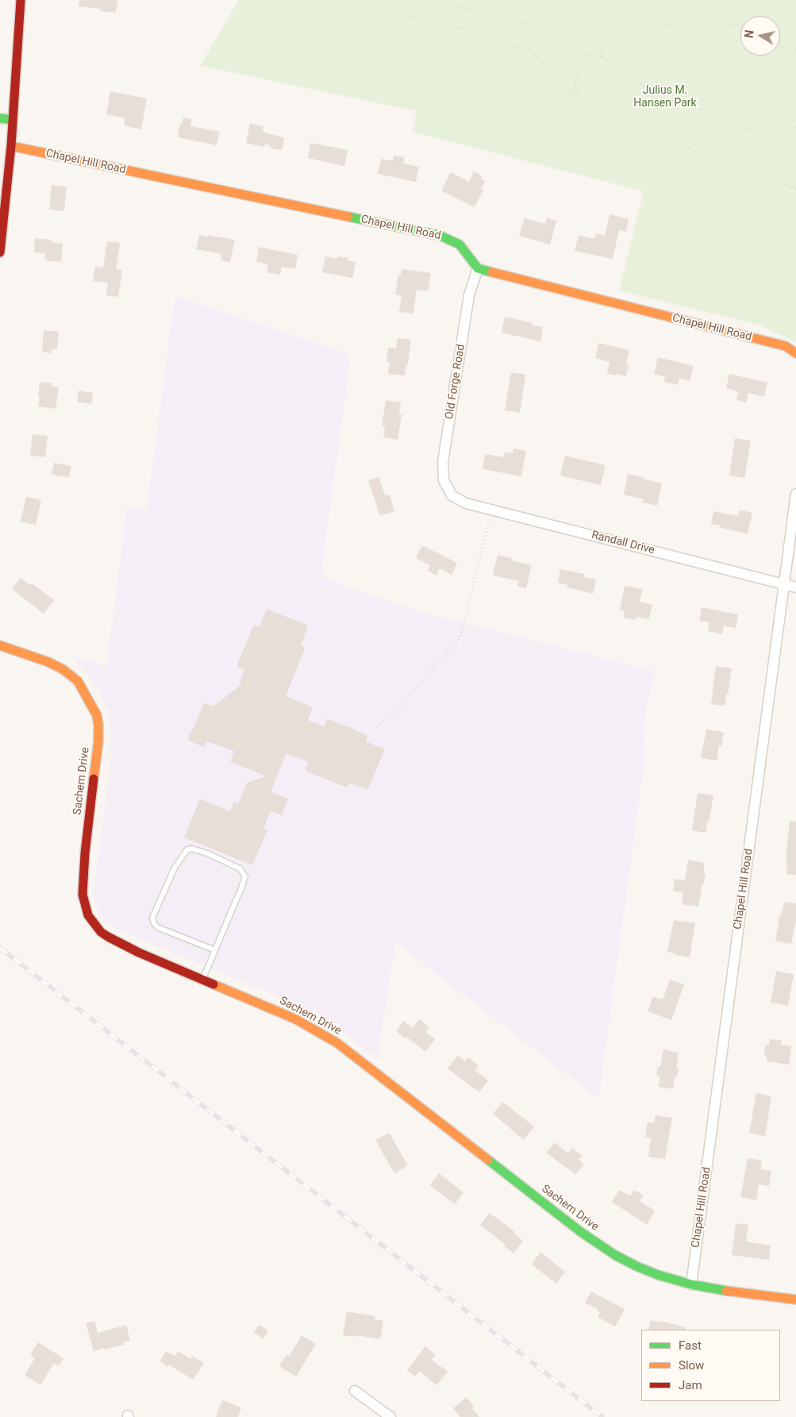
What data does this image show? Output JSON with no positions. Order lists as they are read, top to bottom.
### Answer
{
  "streets": {
    "street": [
      "Chapel Hill Road",
      "Old Forge Road",
      "Randall Drive",
      "Sachem Drive"
    ]
  },
  "crossings": [
    ["Chapel Hill Road", "Old Forge Road"],
    ["Chapel Hill Road", "Randall Drive"],
    ["Chapel Hill Road", "Sachem Drive"],
    ["Old Forge Road", "Randall Drive"]
  ],
  "parks": ["Julius M. Hansen Park"],
  "legend": ["Fast", "Slow", "Jam"],
  "north": "left"
}
